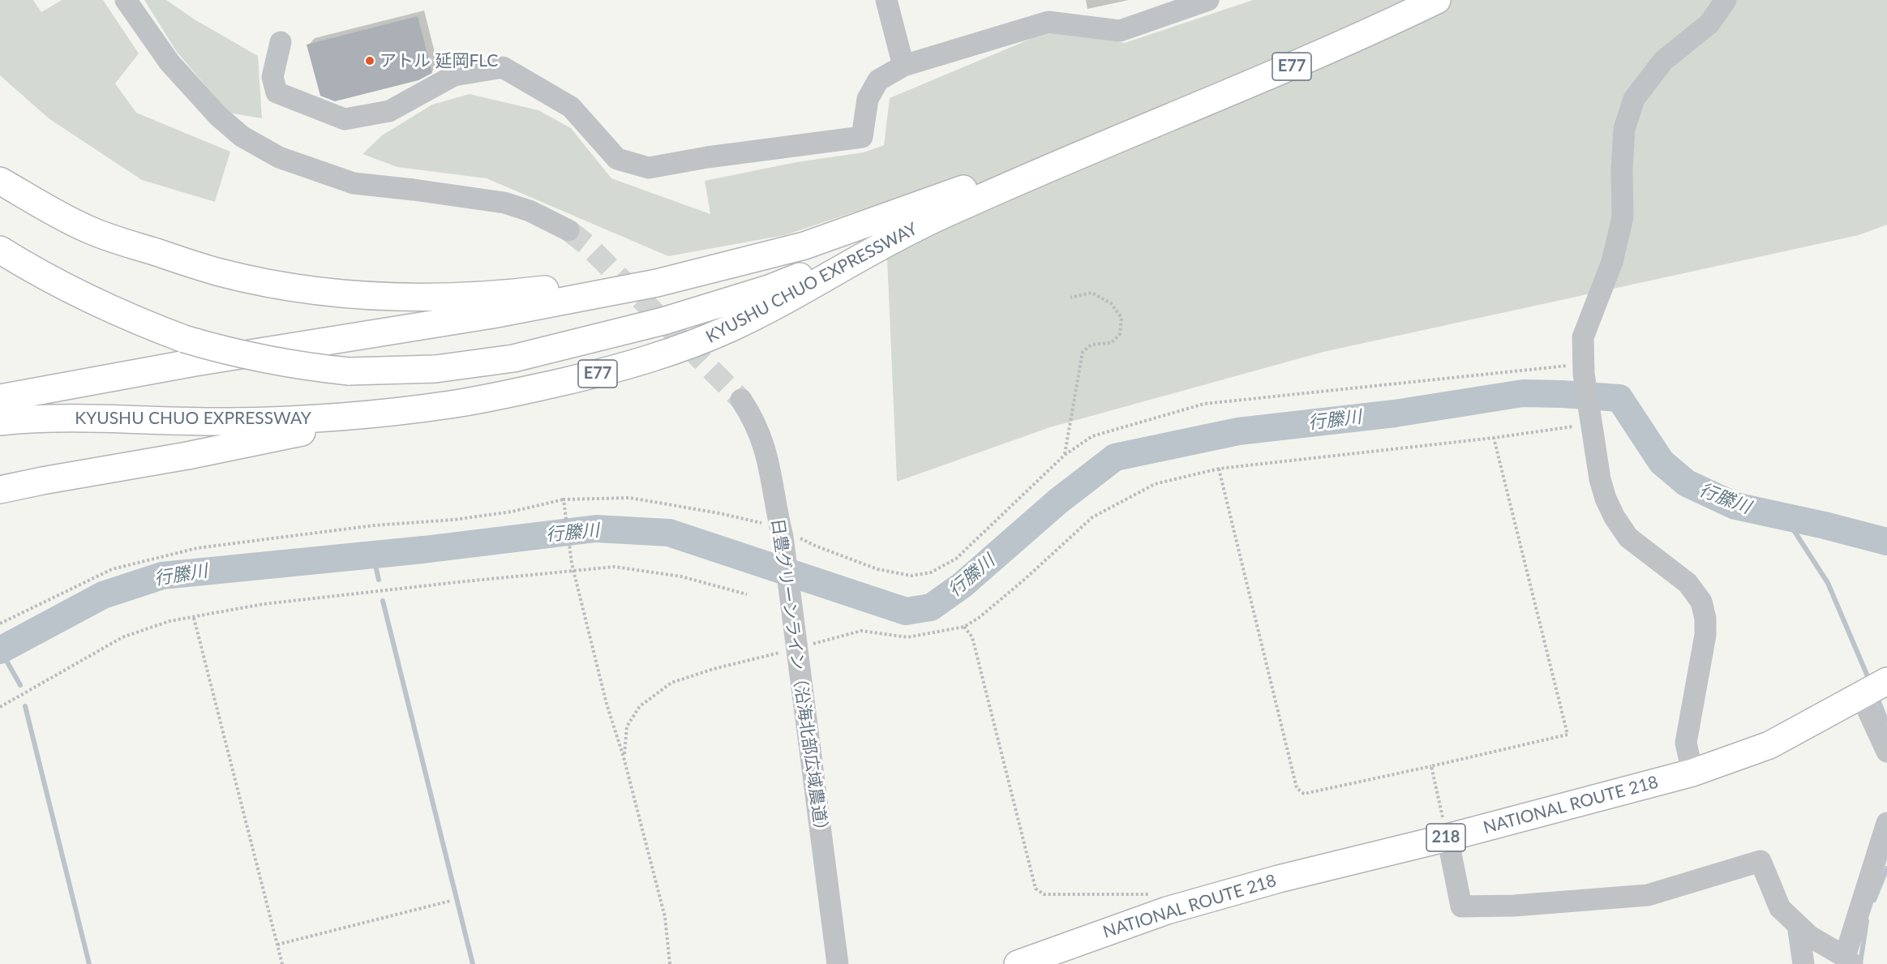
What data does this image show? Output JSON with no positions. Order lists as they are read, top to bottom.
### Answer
{
  "streets": {
    "highway": [
      "E77",
      "KYUSHU CHUO EXPRESSWAY",
      "NATIONAL ROUTE 218",
      "218"
    ],
    "street": ["日豊グリーンライン（沿海北部広域農道）"]
  },
  "water": ["行縢川"],
  "places": ["アトル 延岡FLC"]
}
